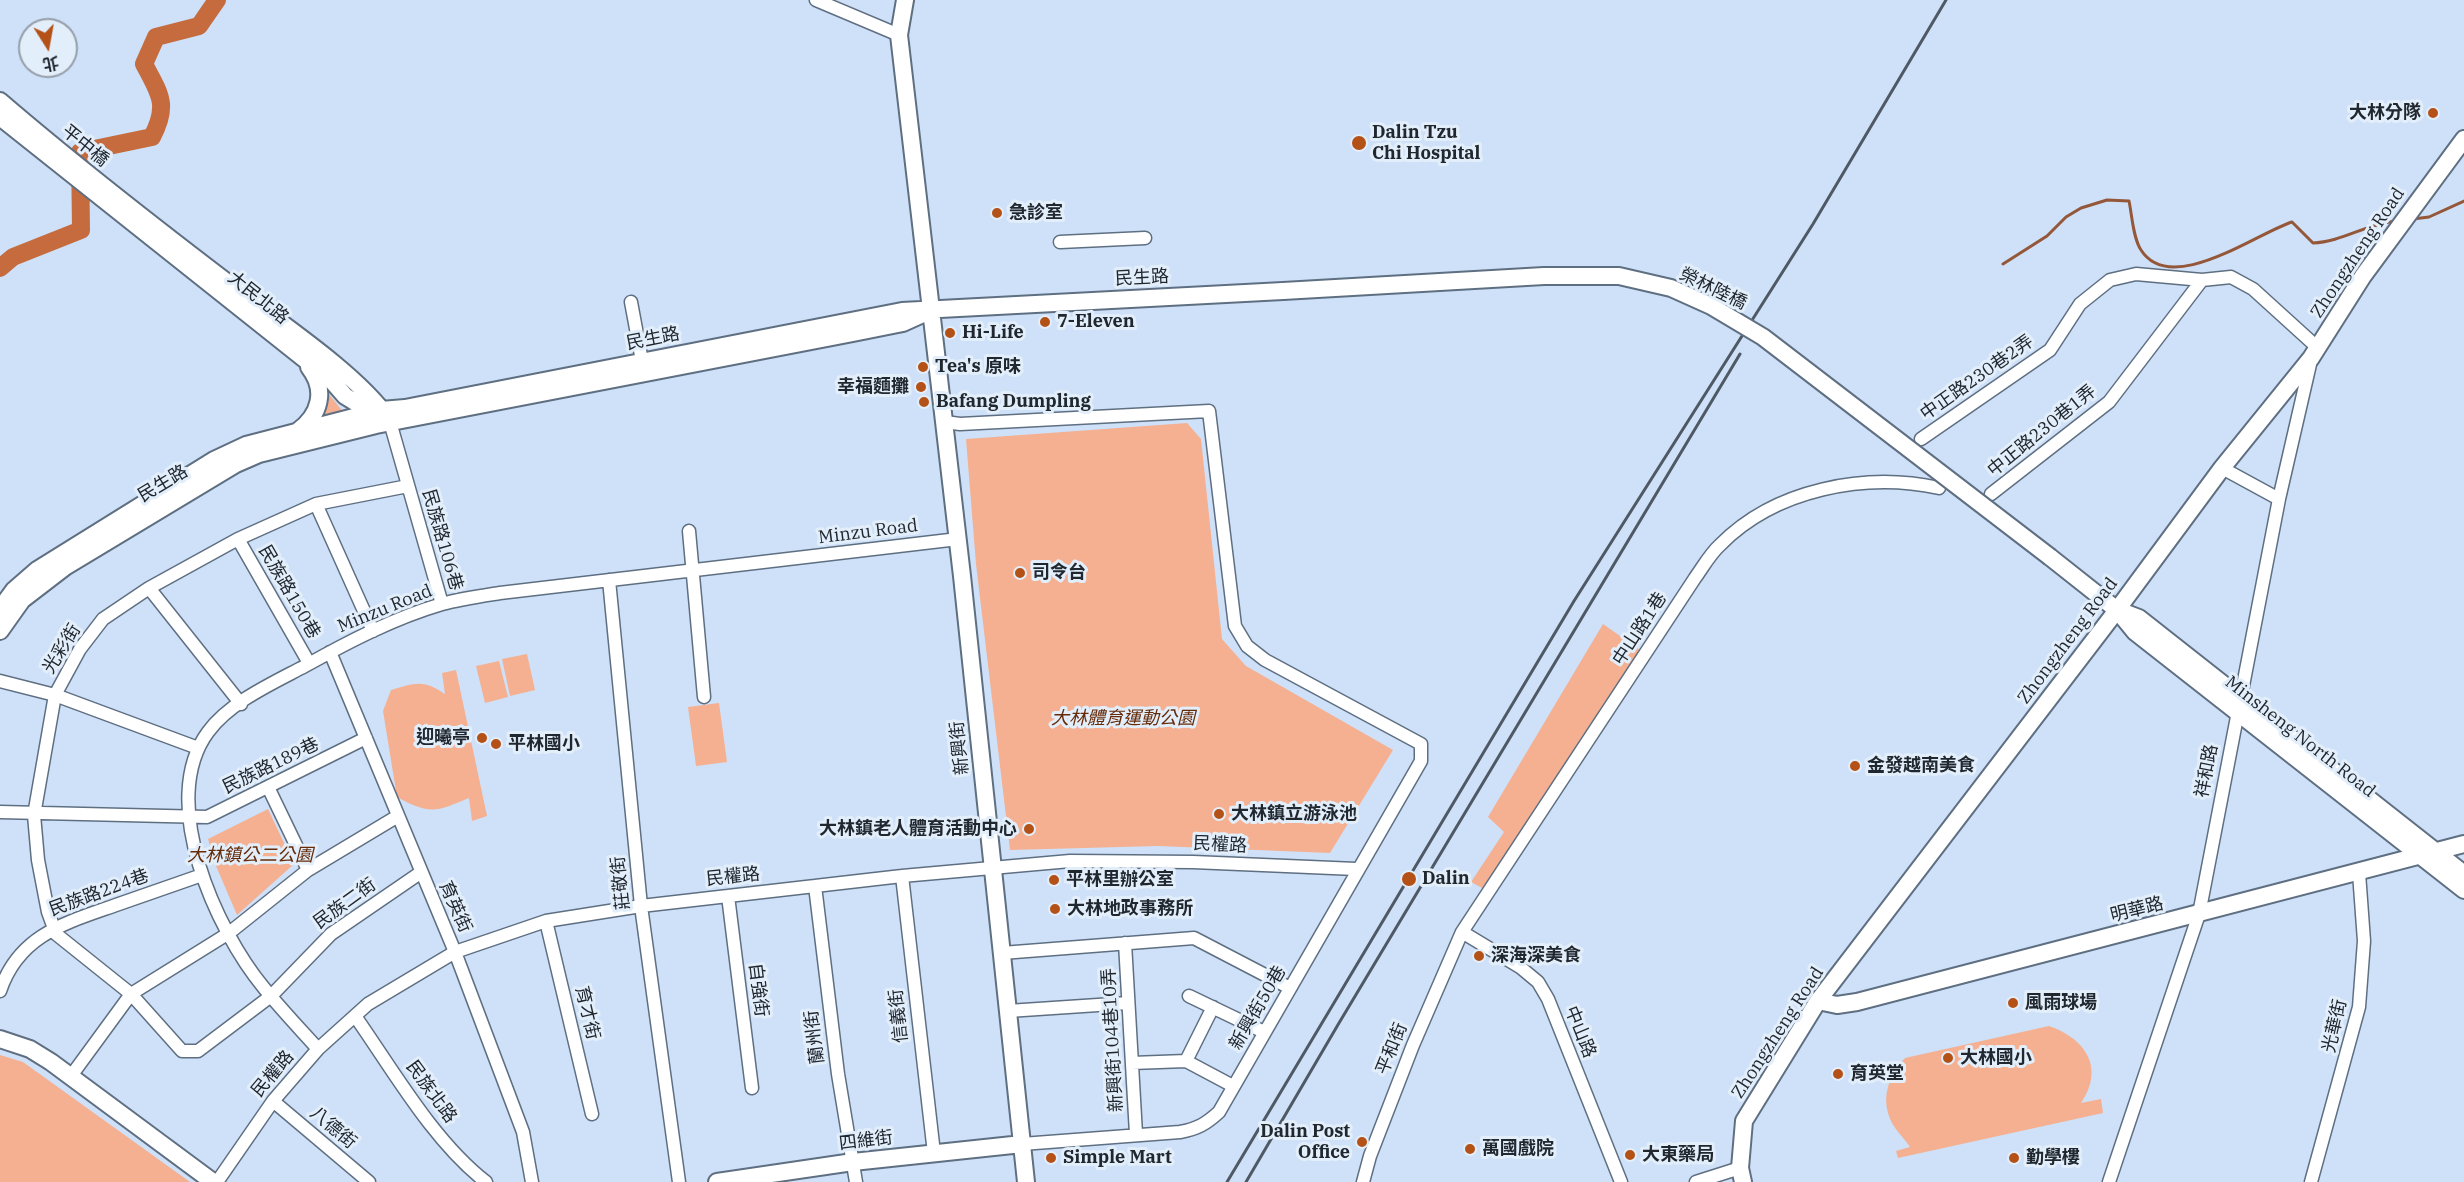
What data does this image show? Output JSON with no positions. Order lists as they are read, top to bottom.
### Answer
{
  "streets": {
    "main road": [
      "平中橋",
      "Zhongzheng Road",
      "民生路",
      "榮林陸橋",
      "大民北路",
      "Minsheng North Road",
      "新興街",
      "明華路",
      "四維街"
    ],
    "street": [
      "中正路230巷2弄",
      "中正路230巷1弄",
      "Minzu Road",
      "民族路106巷",
      "民族路150巷",
      "中山路1巷",
      "光彩街",
      "民族路189巷",
      "祥和路",
      "民權路",
      "莊敬街",
      "民族路224巷",
      "民族二街",
      "育英街",
      "自強街",
      "新興街50巷",
      "育才街",
      "信義街",
      "光華街",
      "中山路",
      "蘭州街",
      "新興街104巷10弄",
      "平和街",
      "民族北路",
      "八德街"
    ]
  },
  "crossings": [
    ["平中橋", "大民北路"],
    ["Zhongzheng Road", "中正路230巷2弄"],
    ["Zhongzheng Road", "Minsheng North Road"],
    ["Zhongzheng Road", "祥和路"],
    ["Zhongzheng Road", "明華路"],
    ["民生路", "榮林陸橋"],
    ["民生路", "大民北路"],
    ["民生路", "民族路106巷"],
    ["民生路", "新興街"],
    ["榮林陸橋", "Minsheng North Road"],
    ["大民北路", "民族路106巷"],
    ["中正路230巷2弄", "中正路230巷1弄"],
    ["中正路230巷2弄", "祥和路"],
    ["Minzu Road", "民族路106巷"],
    ["Minzu Road", "民族路150巷"],
    ["Minzu Road", "新興街"],
    ["Minzu Road", "民族路189巷"],
    ["Minzu Road", "民權路"],
    ["Minzu Road", "莊敬街"],
    ["Minzu Road", "民族路224巷"],
    ["Minzu Road", "民族二街"],
    ["Minzu Road", "育英街"],
    ["民族路106巷", "光彩街"],
    ["民族路150巷", "光彩街"],
    ["中山路1巷", "中山路"],
    ["中山路1巷", "平和街"],
    ["光彩街", "民族路189巷"],
    ["光彩街", "民族路224巷"],
    ["光彩街", "民族二街"],
    ["Minsheng North Road", "祥和路"],
    ["Minsheng North Road", "明華路"],
    ["新興街", "民權路"],
    ["新興街", "新興街50巷"],
    ["新興街", "四維街"],
    ["民族路189巷", "育英街"],
    ["祥和路", "明華路"],
    ["民權路", "莊敬街"],
    ["民權路", "育英街"],
    ["民權路", "自強街"],
    ["民權路", "新興街50巷"],
    ["民權路", "育才街"],
    ["民權路", "信義街"],
    ["民權路", "蘭州街"],
    ["民權路", "民族北路"],
    ["民權路", "八德街"],
    ["民族二街", "育英街"],
    ["明華路", "光華街"],
    ["新興街50巷", "新興街104巷10弄"],
    ["新興街50巷", "四維街"],
    ["信義街", "四維街"],
    ["中山路", "平和街"],
    ["蘭州街", "四維街"]
  ],
  "parks": ["大林體育運動公園", "大林鎮公二公園"],
  "places": [
    "大林分隊",
    "Dalin Tzu Chi Hospital",
    "急診室",
    "7-Eleven",
    "Hi-Life",
    "Tea's 原味",
    "幸福麵攤",
    "Bafang Dumpling",
    "司令台",
    "迎曦亭",
    "平林國小",
    "金發越南美食",
    "大林鎮立游泳池",
    "大林鎮老人體育活動中心",
    "Dalin",
    "平林里辦公室",
    "大林地政事務所",
    "深海深美食",
    "風雨球場",
    "大林國小",
    "育英堂",
    "Dalin Post Office",
    "萬國戲院",
    "大東藥局",
    "Simple Mart",
    "勤學樓"
  ],
  "north": "bottom"
}
